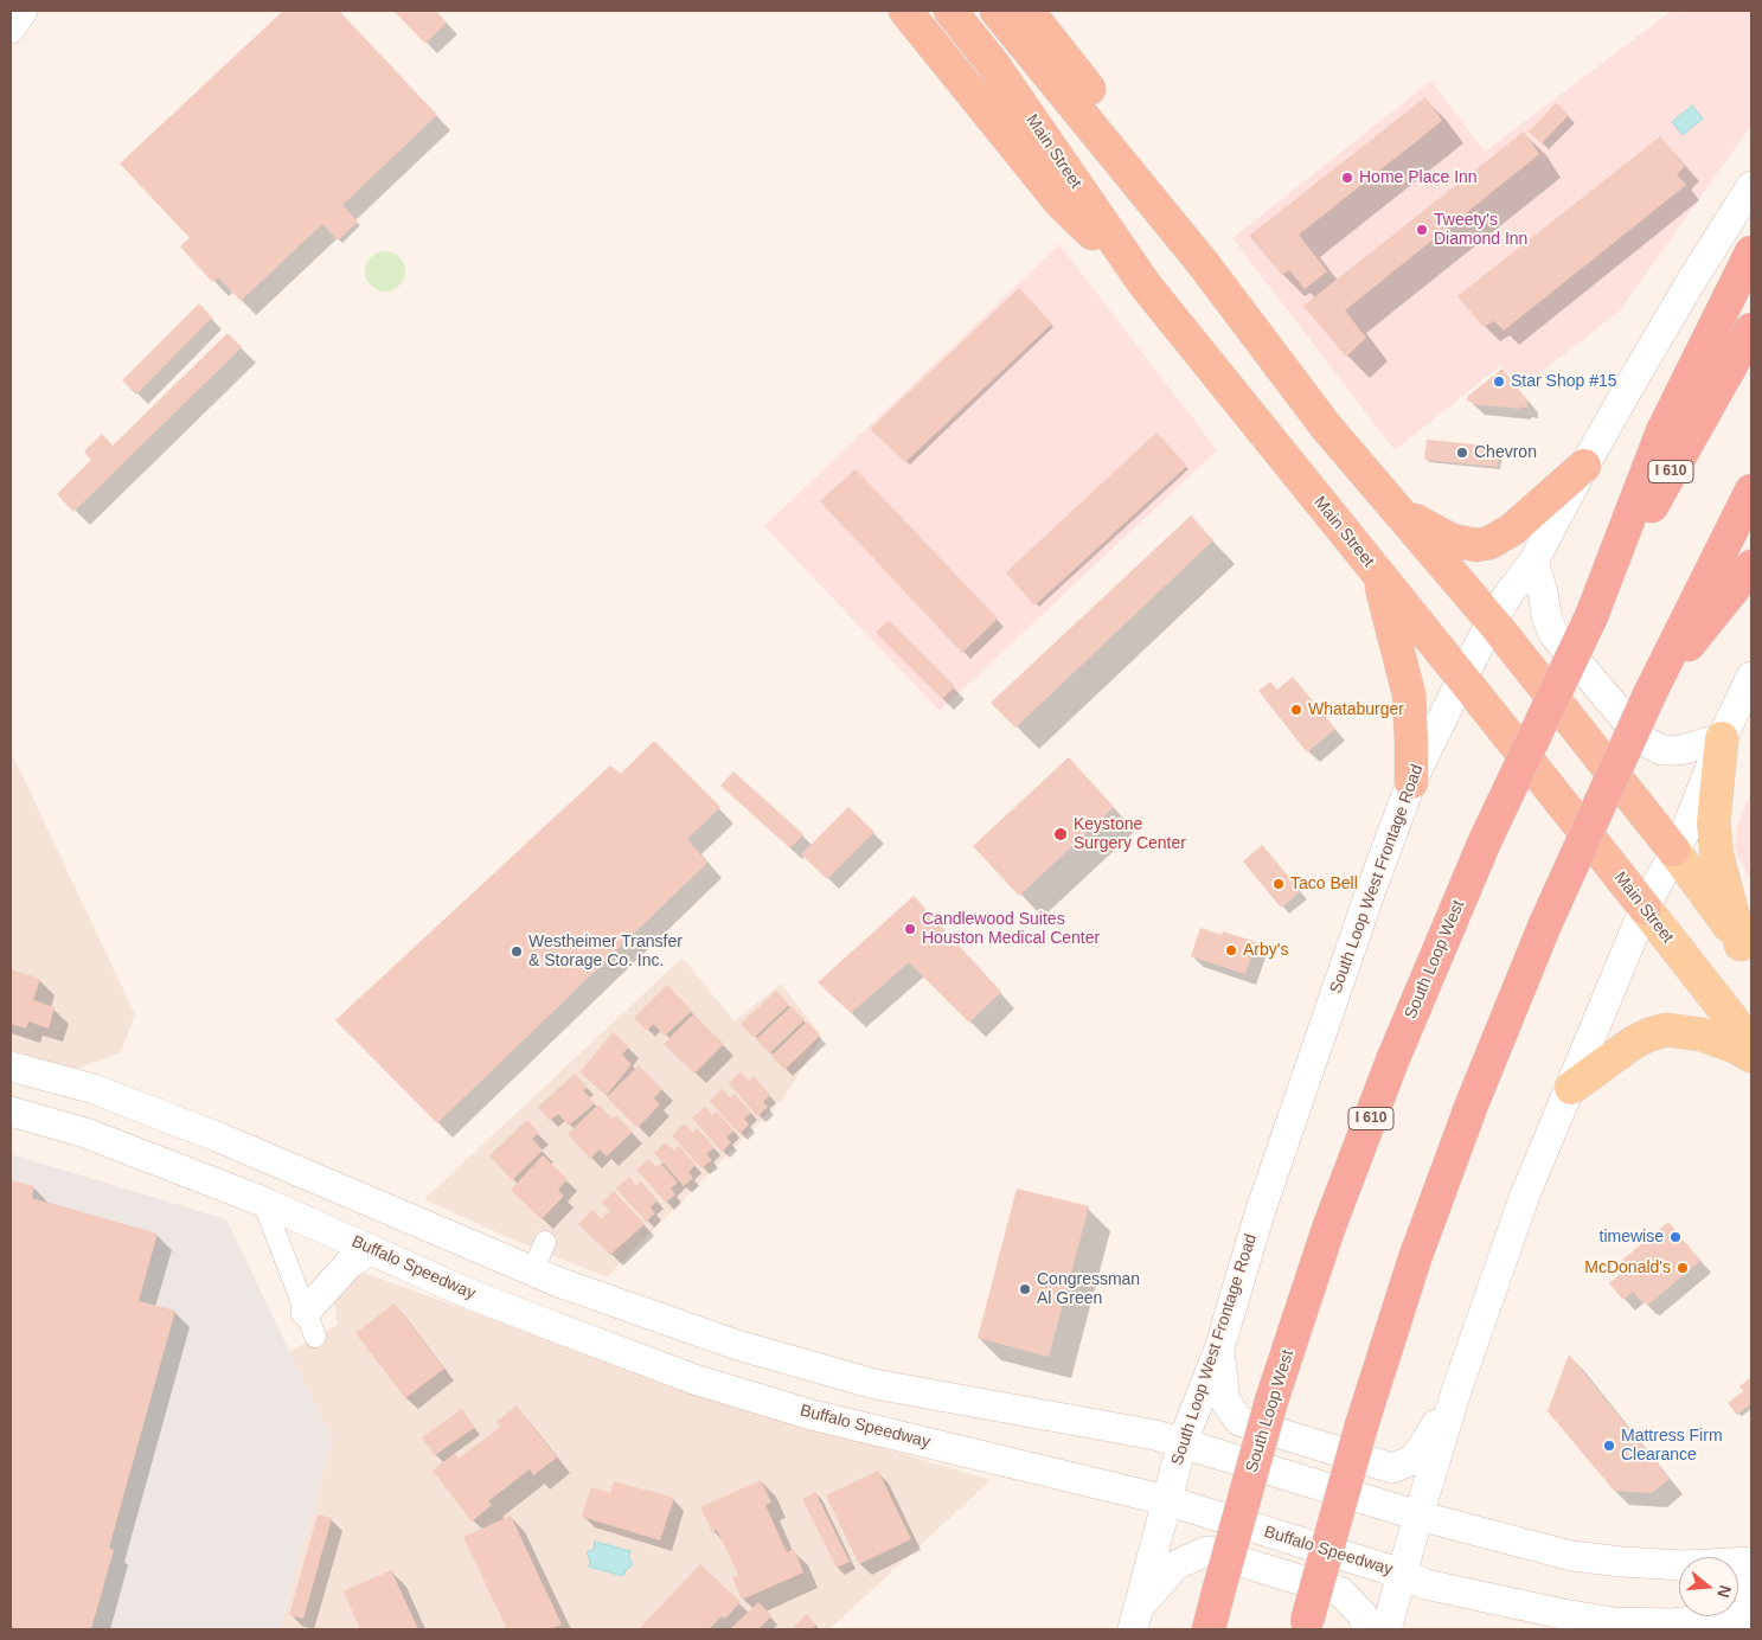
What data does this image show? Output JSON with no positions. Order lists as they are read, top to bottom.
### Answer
{
  "streets": {
    "highway": ["Main Street", "I 610", "South Loop West"],
    "main road": ["South Loop West Frontage Road", "Buffalo Speedway"]
  },
  "crossings": [
    ["Main Street", "South Loop West Frontage Road"],
    ["South Loop West Frontage Road", "Buffalo Speedway"]
  ],
  "places": [
    "Home Place Inn",
    "Tweety's Diamond Inn",
    "Star Shop #15",
    "Chevron",
    "Whataburger",
    "Keystone Surgery Center",
    "Taco Bell",
    "Candlewood Suites Houston Medical Center",
    "Arby's",
    "Westheimer Transfer & Storage Co. Inc.",
    "timewise",
    "McDonald's",
    "Congressman Al Green",
    "Mattress Firm Clearance"
  ],
  "north": "right"
}
